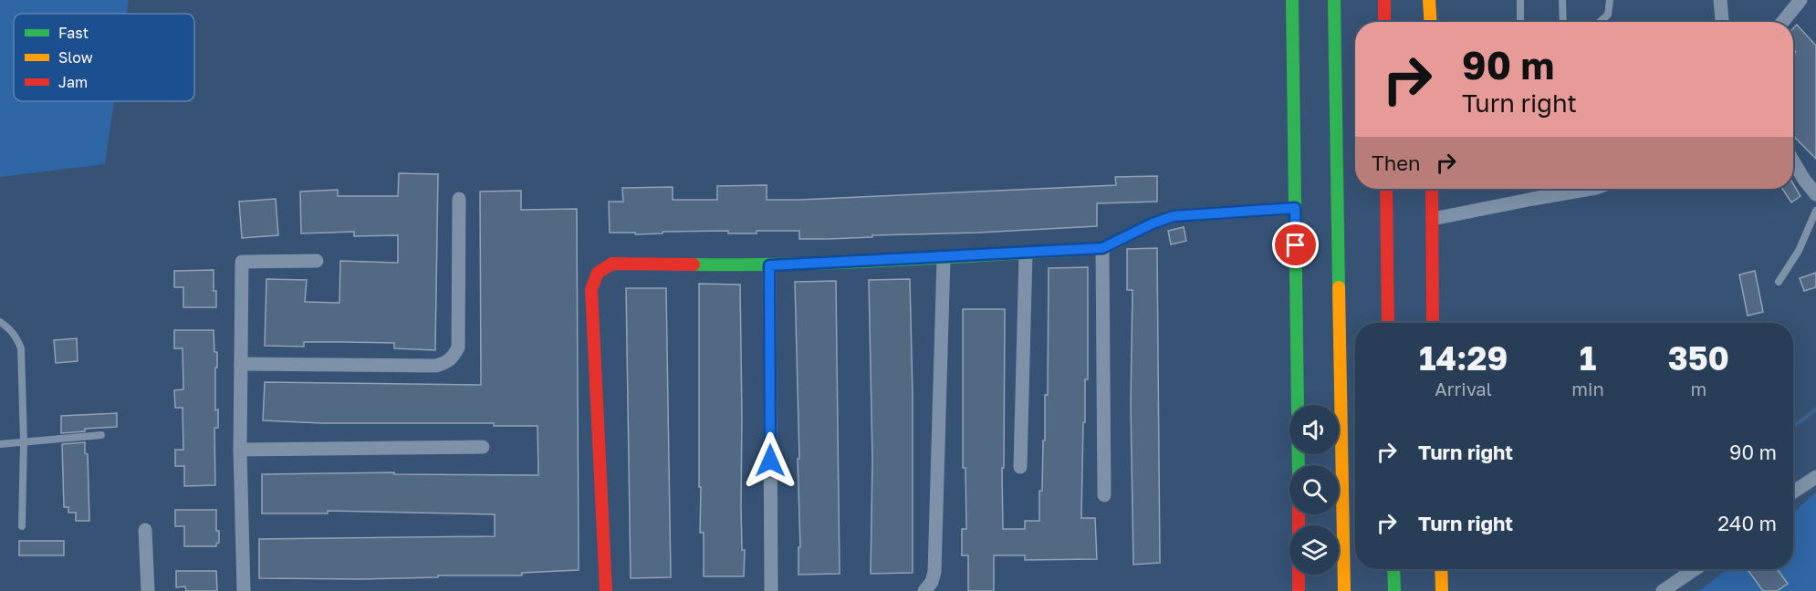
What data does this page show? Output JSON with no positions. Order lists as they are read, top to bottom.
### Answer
{
  "legend": ["Fast", "Slow", "Jam"],
  "page": {
    "turn": ["90 m", "Turn right"],
    "then": "Then",
    "eta": [
      "14:29",
      "Arrival",
      "1",
      "min",
      "350",
      "m"
    ],
    "list": [
      {
        "name": "Turn right",
        "value": "90 m"
      },
      {
        "name": "Turn right",
        "value": "240 m"
      }
    ]
  }
}
